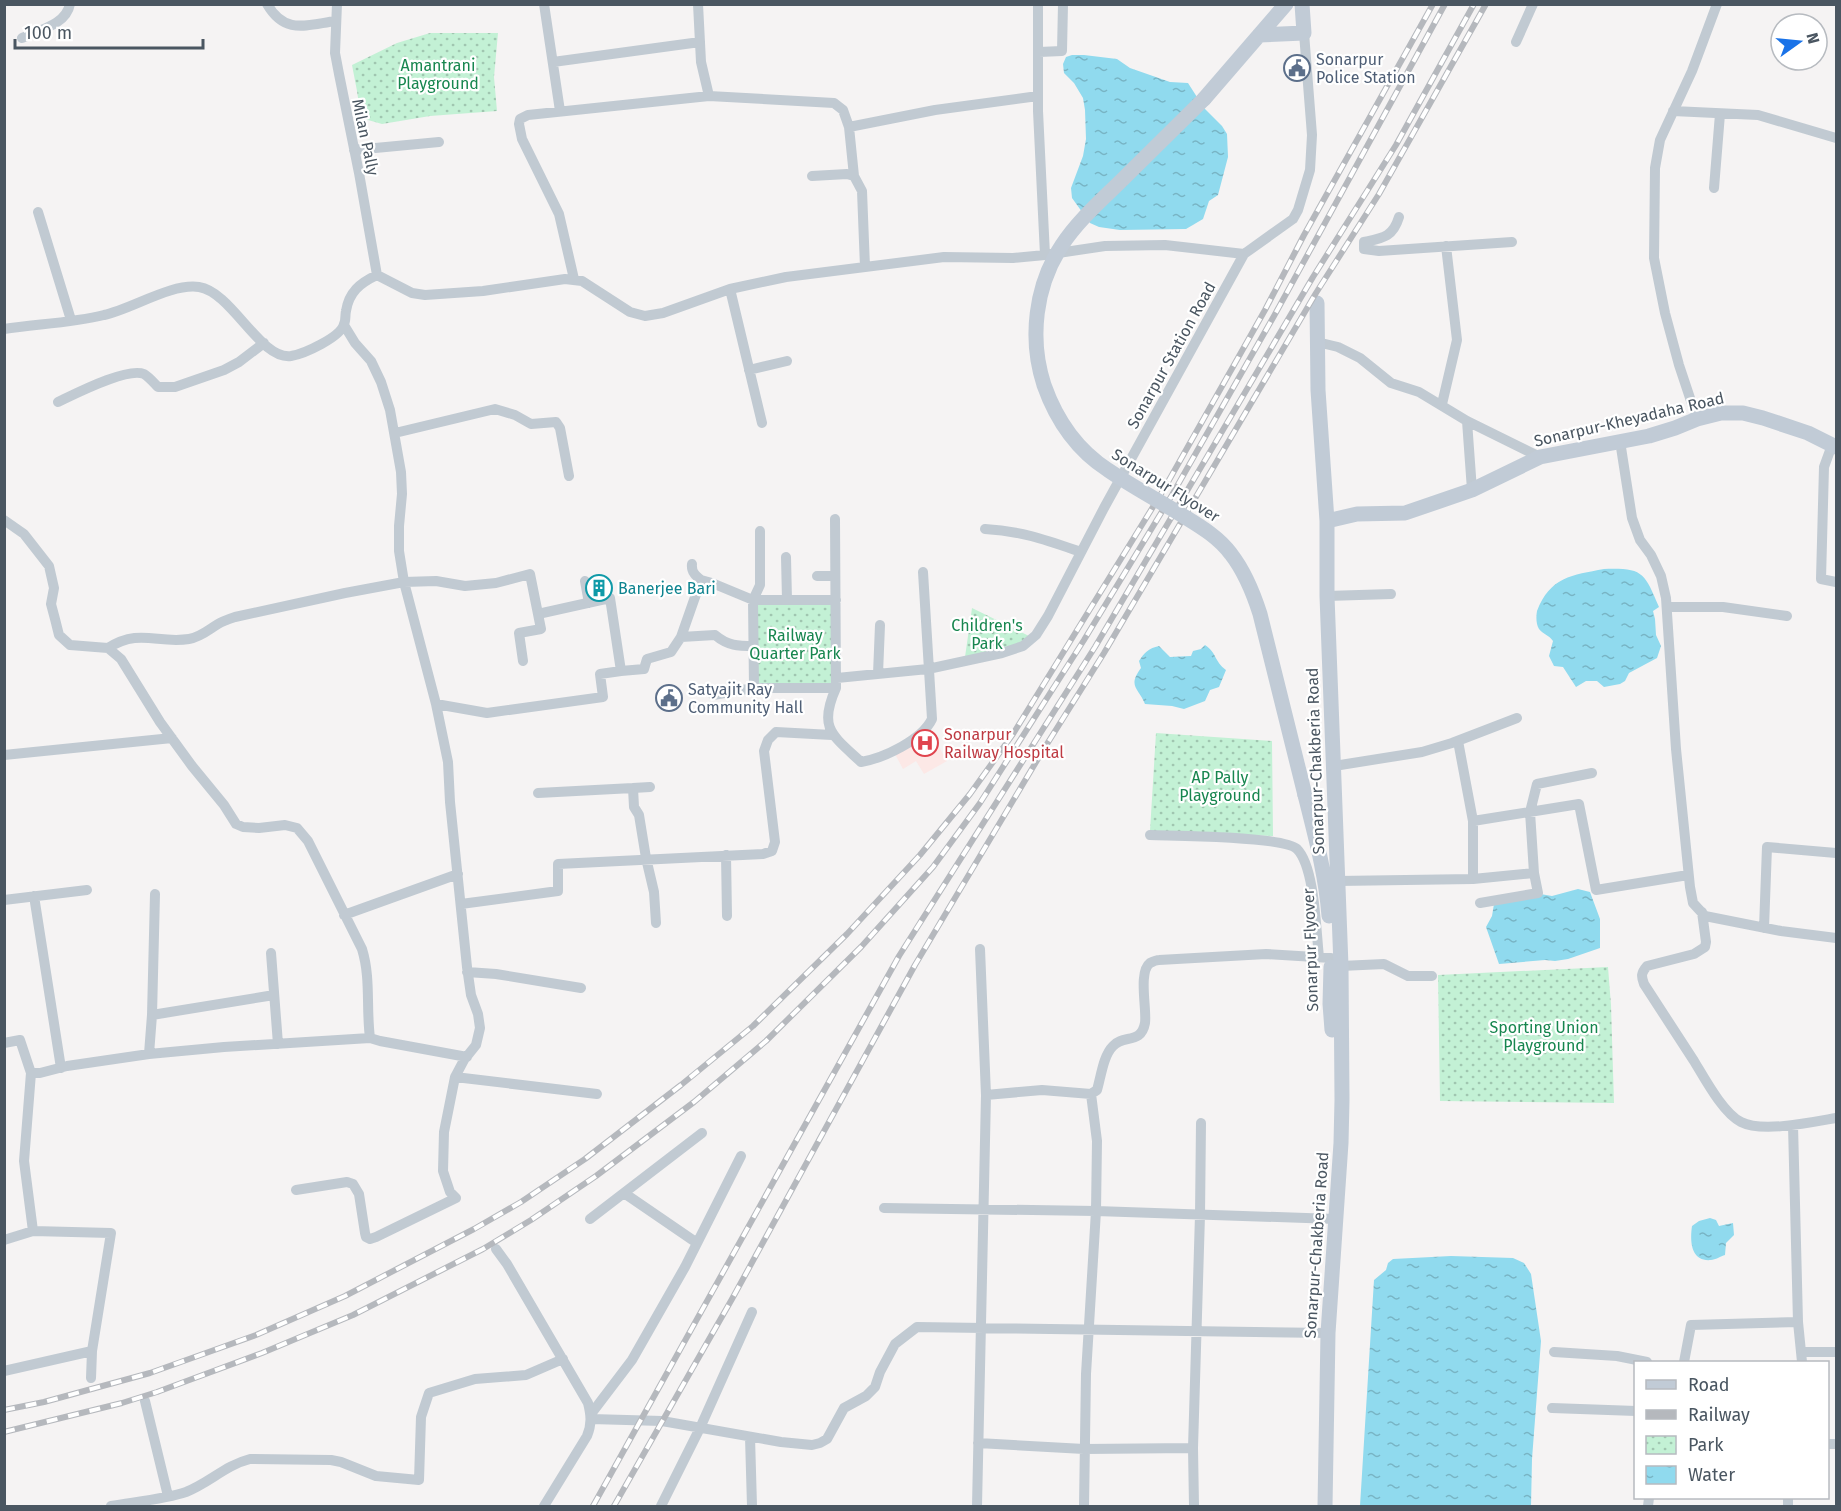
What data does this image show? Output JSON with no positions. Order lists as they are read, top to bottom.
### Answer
{
  "streets": {
    "main road": ["Sonarpur-Kheyadaha Road", "Sonarpur Flyover", "Sonarpur-Chakberia Road"],
    "street": ["Milan Pally", "Sonarpur Station Road"]
  },
  "crossings": [
    ["Sonarpur-Kheyadaha Road", "Sonarpur-Chakberia Road"],
    ["Sonarpur Flyover", "Sonarpur-Chakberia Road"]
  ],
  "parks": [
    "Amantrani Playground",
    "Children's Park",
    "Railway Quarter Park",
    "AP Pally Playground",
    "Sporting Union Playground"
  ],
  "places": {
    "public building": ["Sonarpur Police Station", "Satyajit Ray Community Hall"],
    "building": ["Banerjee Bari"],
    "hospital": ["Sonarpur Railway Hospital"]
  },
  "legend": [
    "Road",
    "Railway",
    "Park",
    "Water"
  ],
  "scale_bar": "100 m",
  "north": "right"
}
